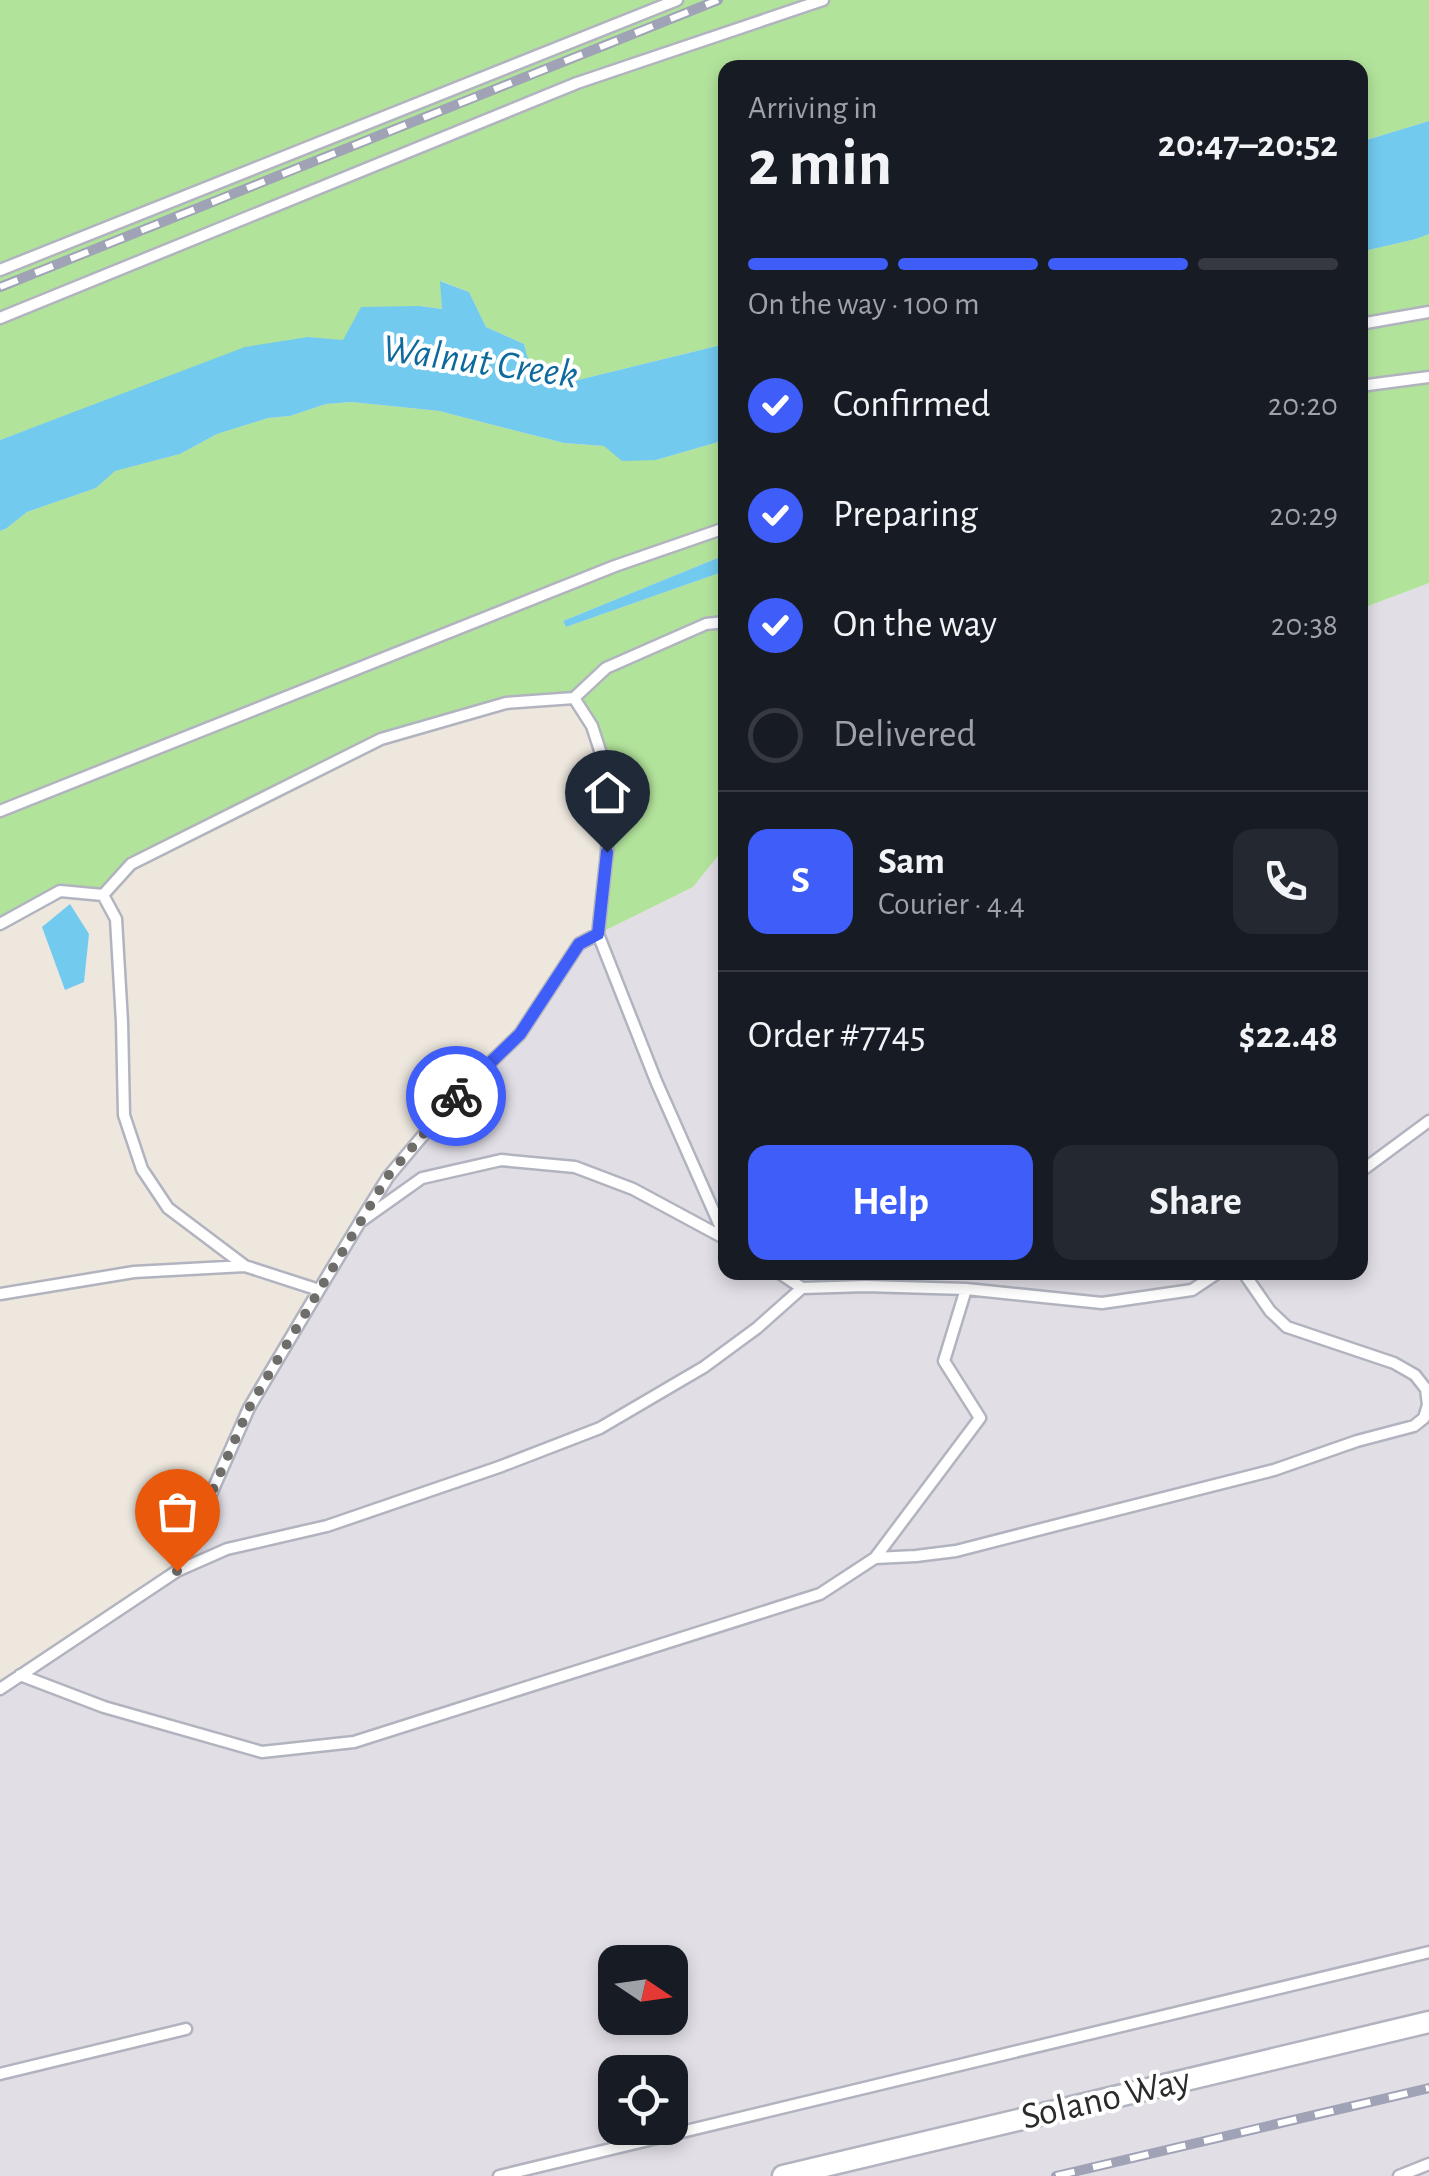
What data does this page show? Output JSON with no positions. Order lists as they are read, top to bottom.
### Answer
{
  "streets": {
    "street": ["Solano Way"]
  },
  "water": ["Walnut Creek"],
  "north": "right",
  "page": {
    "heading": ["2 min", "Arriving in", "20:47–20:52"],
    "panel": [
      "Sam",
      "Courier · 4.4",
      "Order #7745",
      "$22.48"
    ],
    "bar": "On the way · 100 m",
    "list": [
      ["Confirmed", "20:20"],
      ["Preparing", "20:29"],
      ["On the way", "20:38"],
      "Delivered"
    ],
    "round": "S",
    "buttons": ["Help", "Share"]
  }
}
